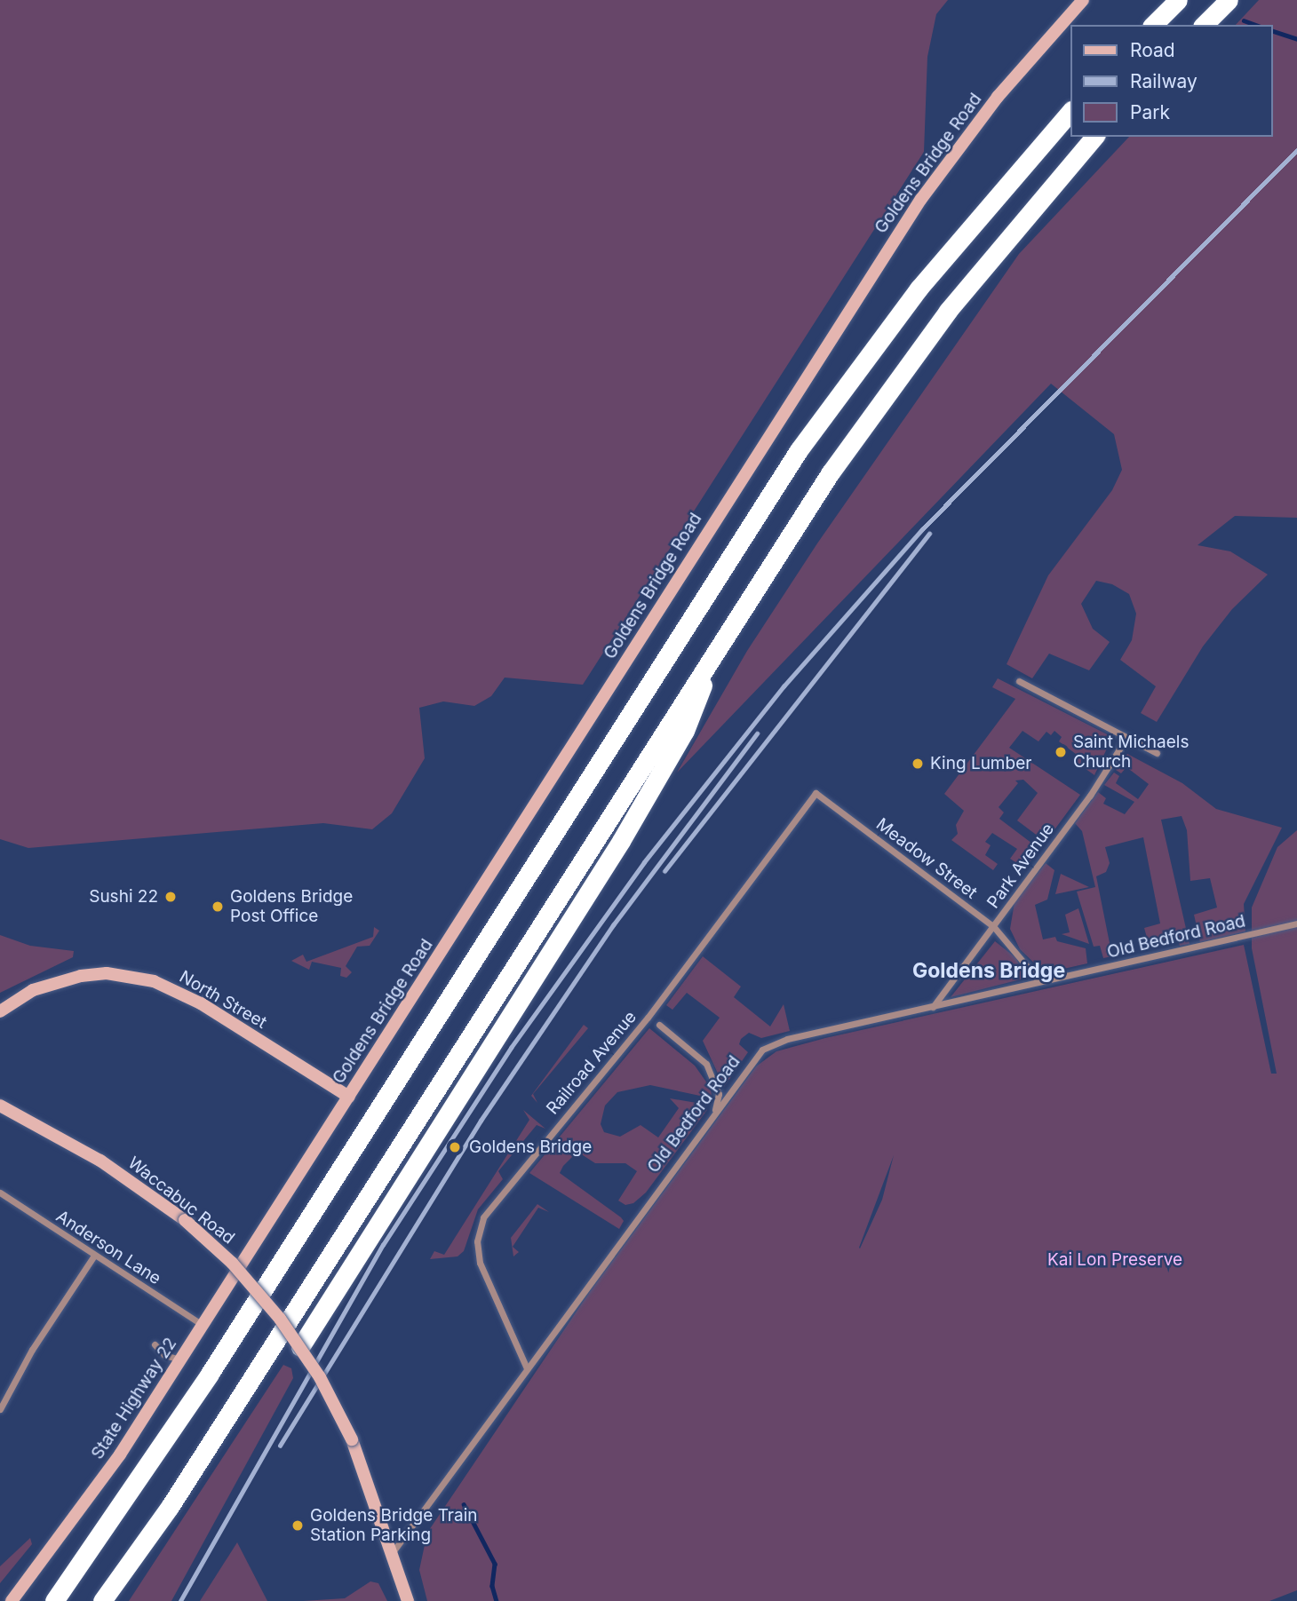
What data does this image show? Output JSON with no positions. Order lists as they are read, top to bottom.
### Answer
{
  "streets": {
    "main road": [
      "Goldens Bridge Road",
      "North Street",
      "Waccabuc Road",
      "State Highway 22"
    ],
    "street": [
      "Meadow Street",
      "Park Avenue",
      "Old Bedford Road",
      "Railroad Avenue",
      "Anderson Lane"
    ]
  },
  "crossings": [
    ["Goldens Bridge Road", "North Street"],
    ["Goldens Bridge Road", "State Highway 22"],
    ["Meadow Street", "Park Avenue"],
    ["Meadow Street", "Old Bedford Road"],
    ["Meadow Street", "Railroad Avenue"],
    ["Park Avenue", "Old Bedford Road"],
    ["Old Bedford Road", "Railroad Avenue"],
    ["Old Bedford Road", "Waccabuc Road"],
    ["Anderson Lane", "State Highway 22"]
  ],
  "districts": ["Goldens Bridge"],
  "parks": ["Kai Lon Preserve"],
  "places": [
    "Saint Michaels Church",
    "King Lumber",
    "Sushi 22",
    "Goldens Bridge Post Office",
    "Goldens Bridge",
    "Goldens Bridge Train Station Parking"
  ],
  "legend": ["Road", "Railway", "Park"]
}
